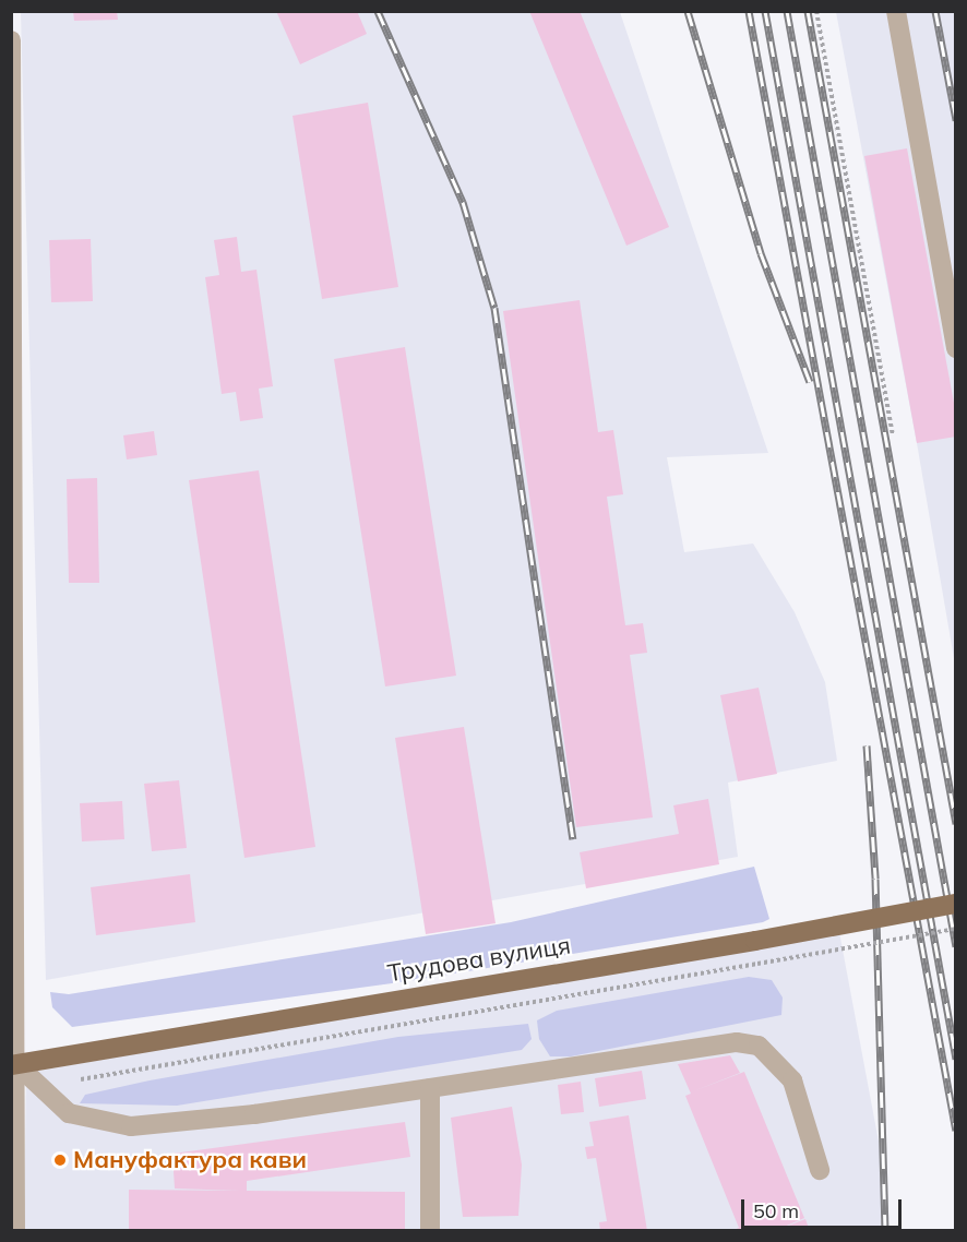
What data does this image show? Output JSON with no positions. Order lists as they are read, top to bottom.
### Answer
{
  "streets": {
    "main road": ["Трудова вулиця"]
  },
  "places": ["Мануфактура кави"],
  "scale_bar": "50 m"
}
